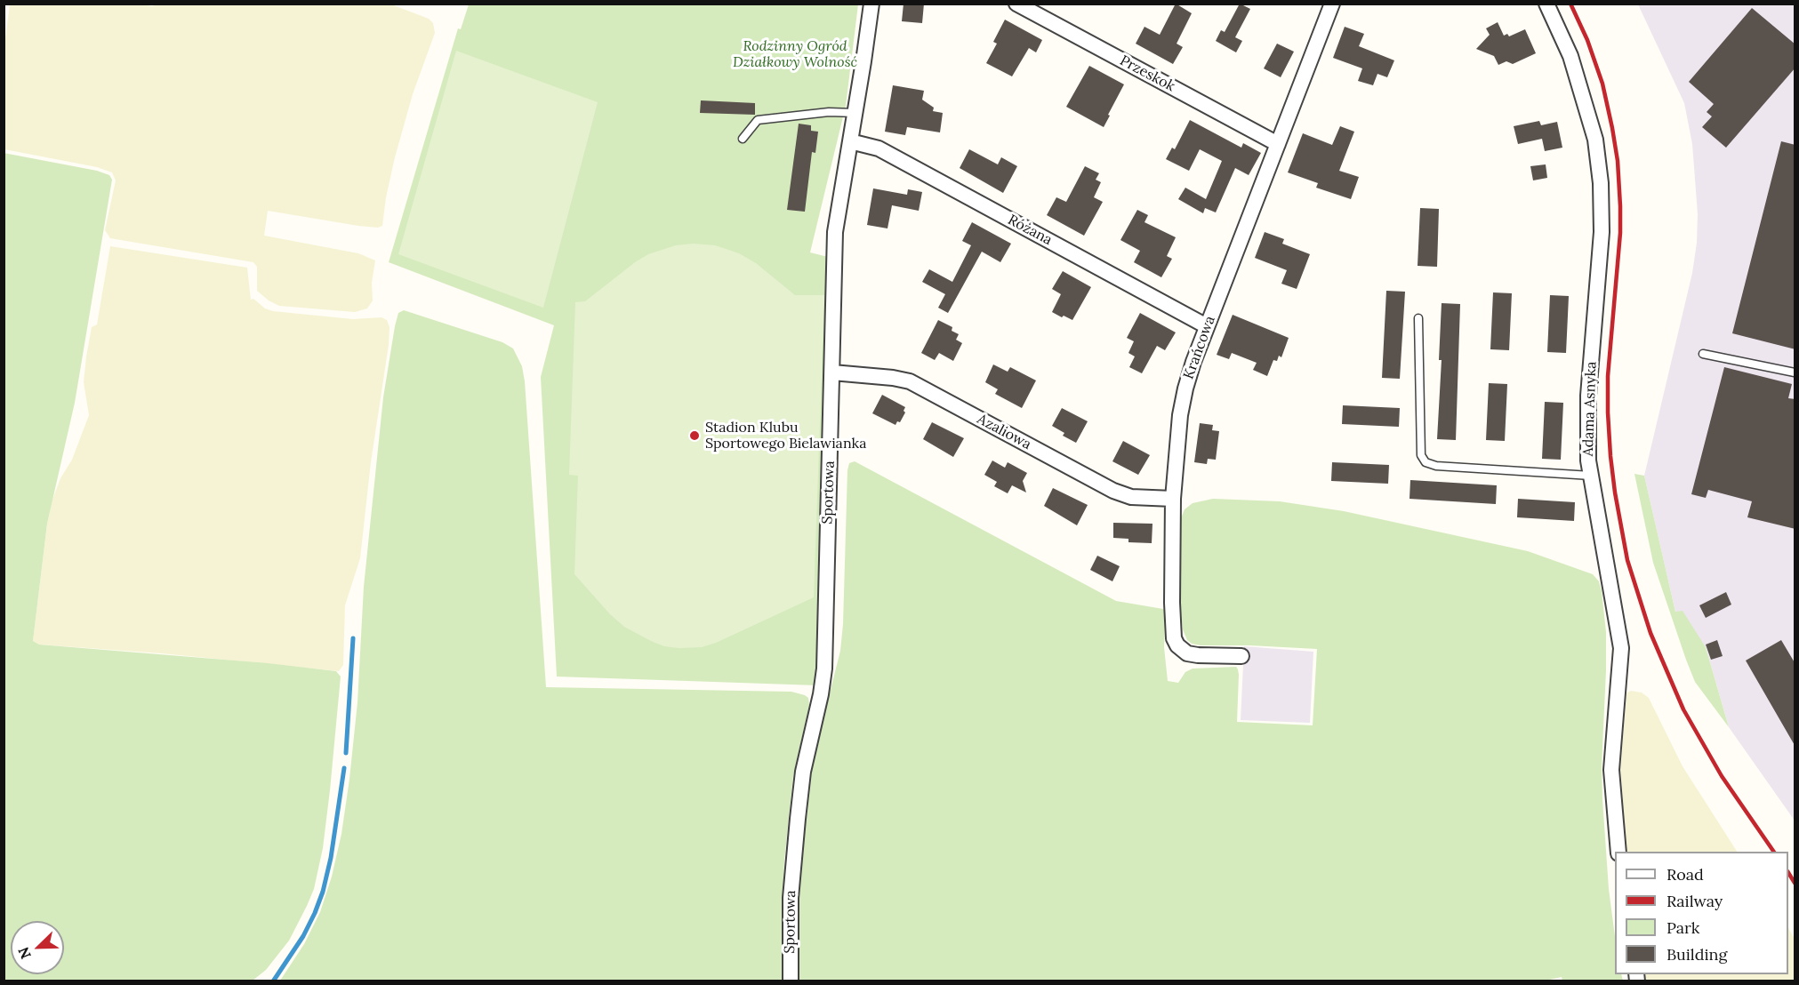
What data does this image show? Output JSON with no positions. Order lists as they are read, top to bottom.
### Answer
{
  "streets": {
    "street": [
      "Przeskok",
      "Różana",
      "Krańcowa",
      "Adama Asnyka",
      "Azaliowa",
      "Sportowa"
    ]
  },
  "crossings": [
    ["Przeskok", "Krańcowa"],
    ["Różana", "Krańcowa"],
    ["Różana", "Sportowa"],
    ["Krańcowa", "Azaliowa"],
    ["Azaliowa", "Sportowa"]
  ],
  "parks": ["Rodzinny Ogród Działkowy Wolność"],
  "places": ["Stadion Klubu Sportowego Bielawianka"],
  "legend": [
    "Road",
    "Railway",
    "Park",
    "Building"
  ],
  "north": "bottom left"
}
